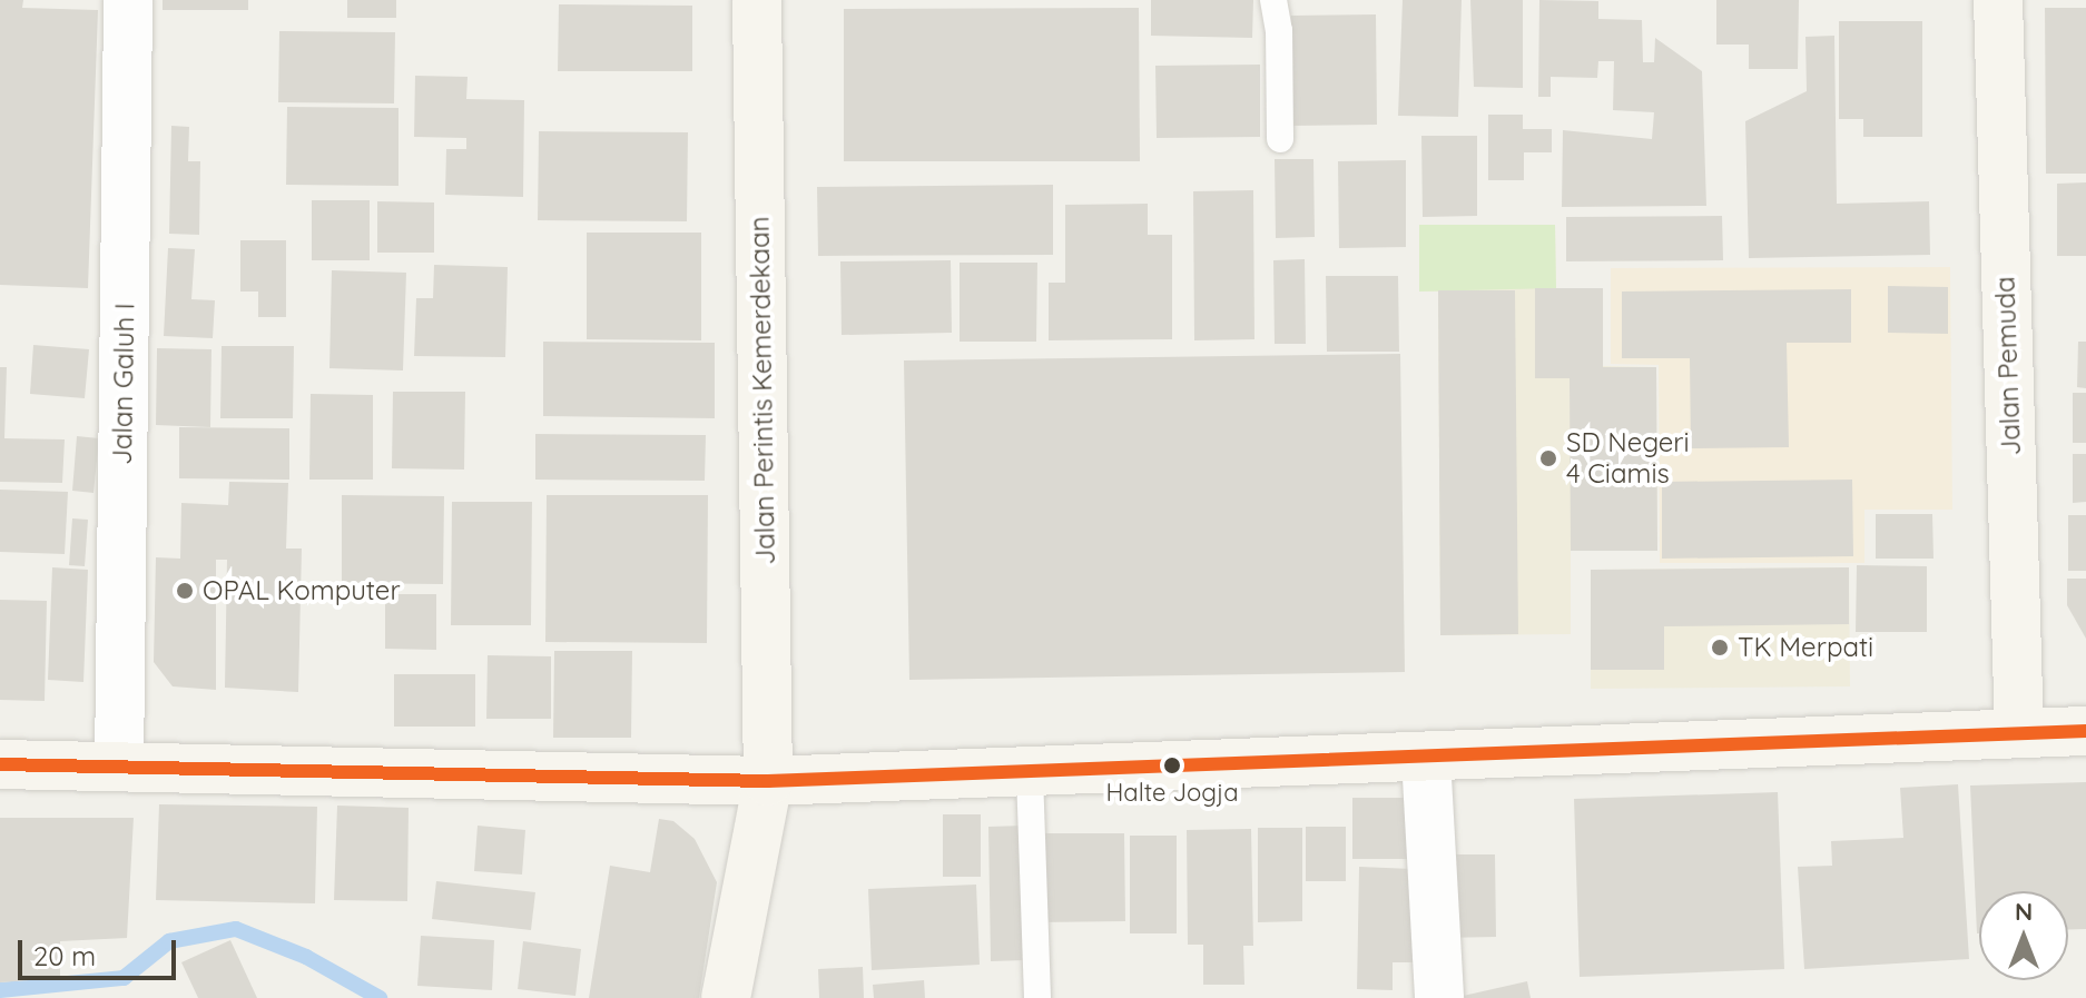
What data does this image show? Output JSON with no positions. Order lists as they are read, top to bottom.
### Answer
{
  "streets": {
    "street": ["Jalan Pemuda", "Jalan Galuh I", "Jalan Perintis Kemerdekaan"]
  },
  "places": [
    "SD Negeri 4 Ciamis",
    "OPAL Komputer",
    "TK Merpati",
    "Halte Jogja"
  ],
  "scale_bar": "20 m",
  "north": "top"
}
